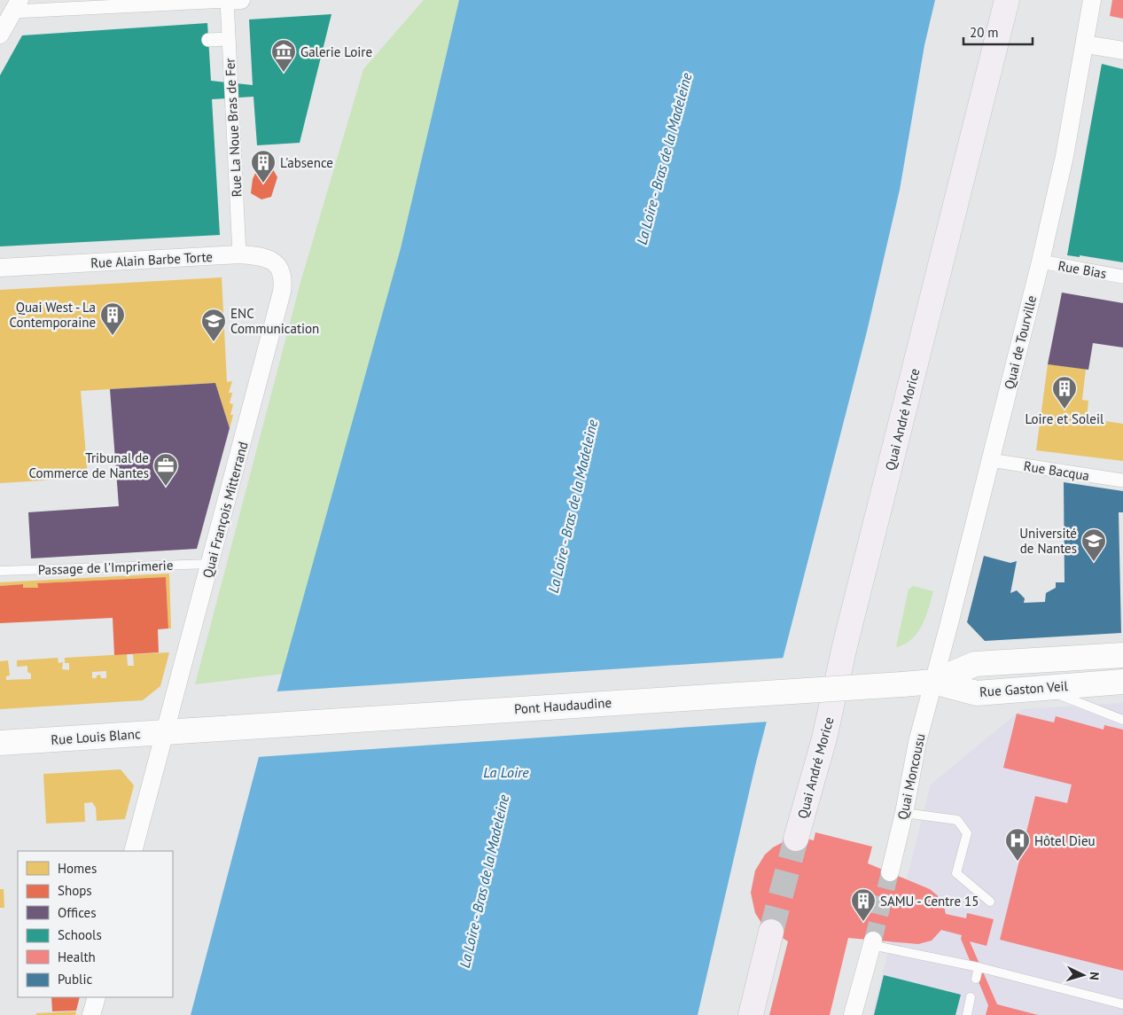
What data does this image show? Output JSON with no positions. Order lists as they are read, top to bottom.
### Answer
{
  "streets": {
    "main road": [
      "Quai André Morice",
      "Rue Gaston Veil",
      "Pont Haudaudine",
      "Rue Louis Blanc"
    ],
    "street": [
      "Rue La Noue Bras de Fer",
      "Rue Alain Barbe Torte",
      "Rue Bias",
      "Quai de Tourville",
      "Rue Bacqua",
      "Quai François Mitterrand",
      "Quai Moncousu"
    ],
    "lane": ["Passage de l'Imprimerie"]
  },
  "crossings": [
    ["Rue La Noue Bras de Fer", "Rue Alain Barbe Torte"],
    ["Rue Alain Barbe Torte", "Quai François Mitterrand"],
    ["Rue Bias", "Quai de Tourville"],
    ["Quai de Tourville", "Rue Bacqua"],
    ["Quai de Tourville", "Rue Gaston Veil"],
    ["Quai de Tourville", "Pont Haudaudine"],
    ["Quai de Tourville", "Quai Moncousu"],
    ["Quai François Mitterrand", "Passage de l'Imprimerie"],
    ["Quai François Mitterrand", "Rue Louis Blanc"],
    ["Rue Gaston Veil", "Pont Haudaudine"],
    ["Rue Gaston Veil", "Quai Moncousu"],
    ["Pont Haudaudine", "Rue Louis Blanc"],
    ["Pont Haudaudine", "Quai Moncousu"]
  ],
  "water": ["La Loire - Bras de la Madeleine", "La Loire"],
  "places": {
    "museum": ["Galerie Loire"],
    "building": [
      "L'absence",
      "Quai West - La Contemporaine",
      "Loire et Soleil",
      "SAMU - Centre 15"
    ],
    "school or university": ["ENC Communication", "Université de Nantes"],
    "office": ["Tribunal de Commerce de Nantes"],
    "hospital": ["Hôtel Dieu"]
  },
  "legend": [
    "Homes",
    "Shops",
    "Offices",
    "Schools",
    "Health",
    "Public"
  ],
  "scale_bar": "20 m",
  "north": "right"
}
